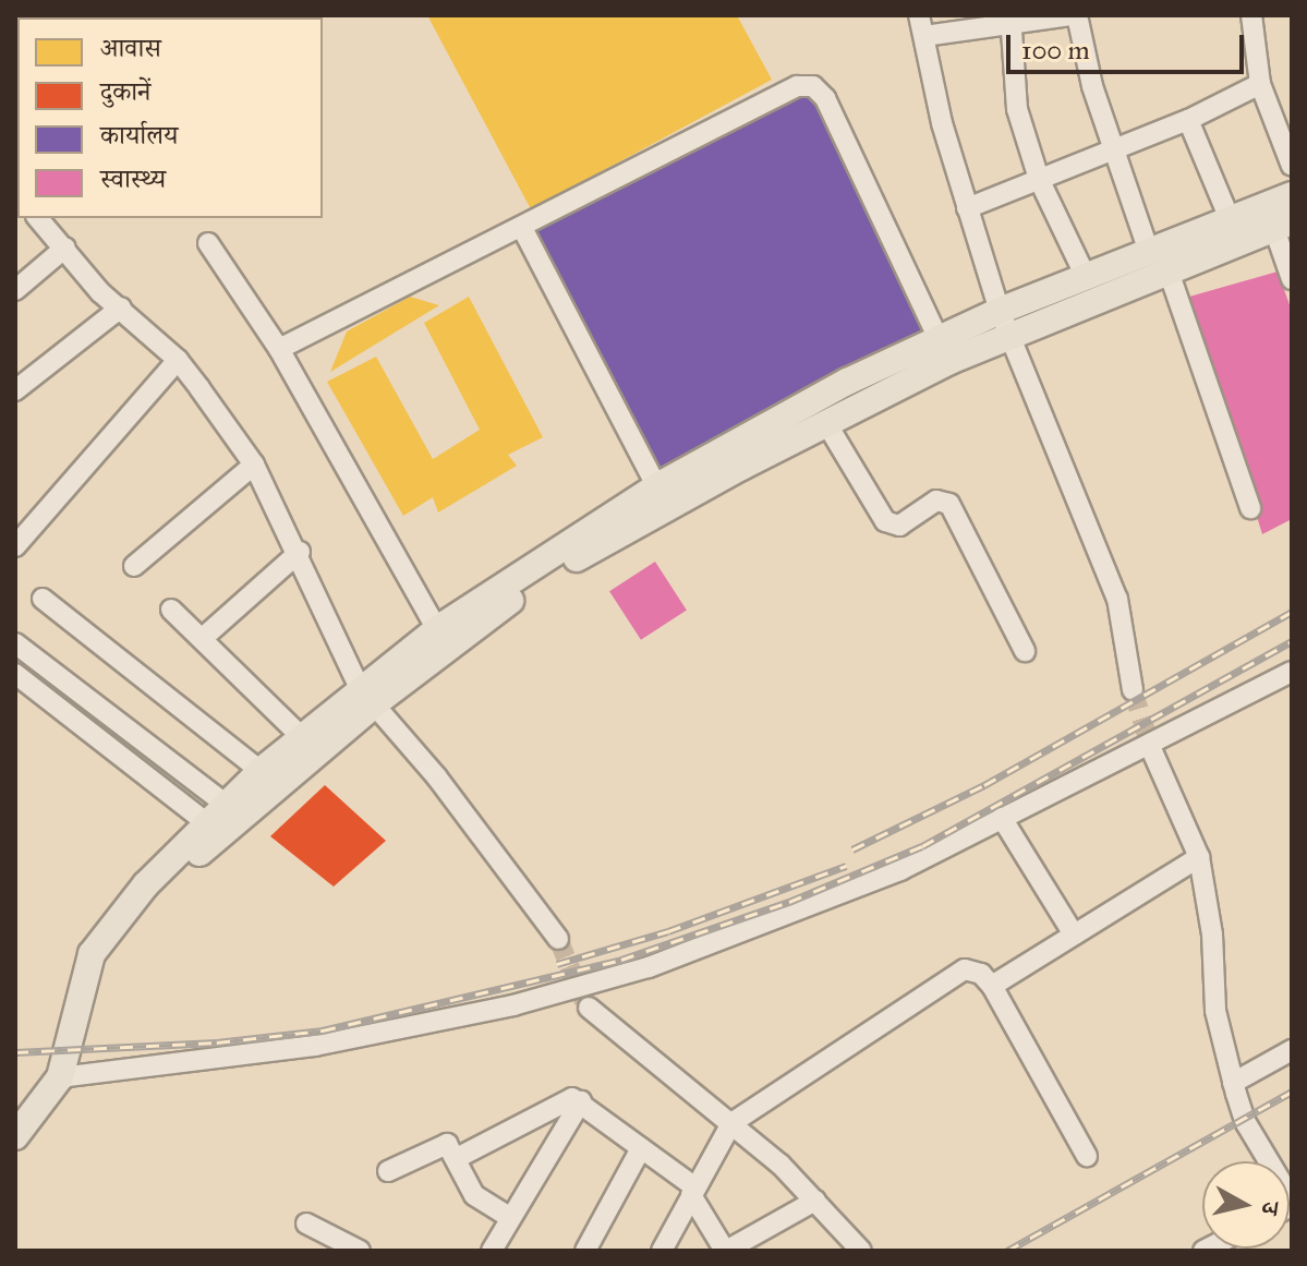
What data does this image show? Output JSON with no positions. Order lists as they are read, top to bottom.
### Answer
{
  "legend": [
    "आवास",
    "दुकानें",
    "कार्यालय",
    "स्वास्थ्य"
  ],
  "scale_bar": "100 m",
  "north": "right"
}
